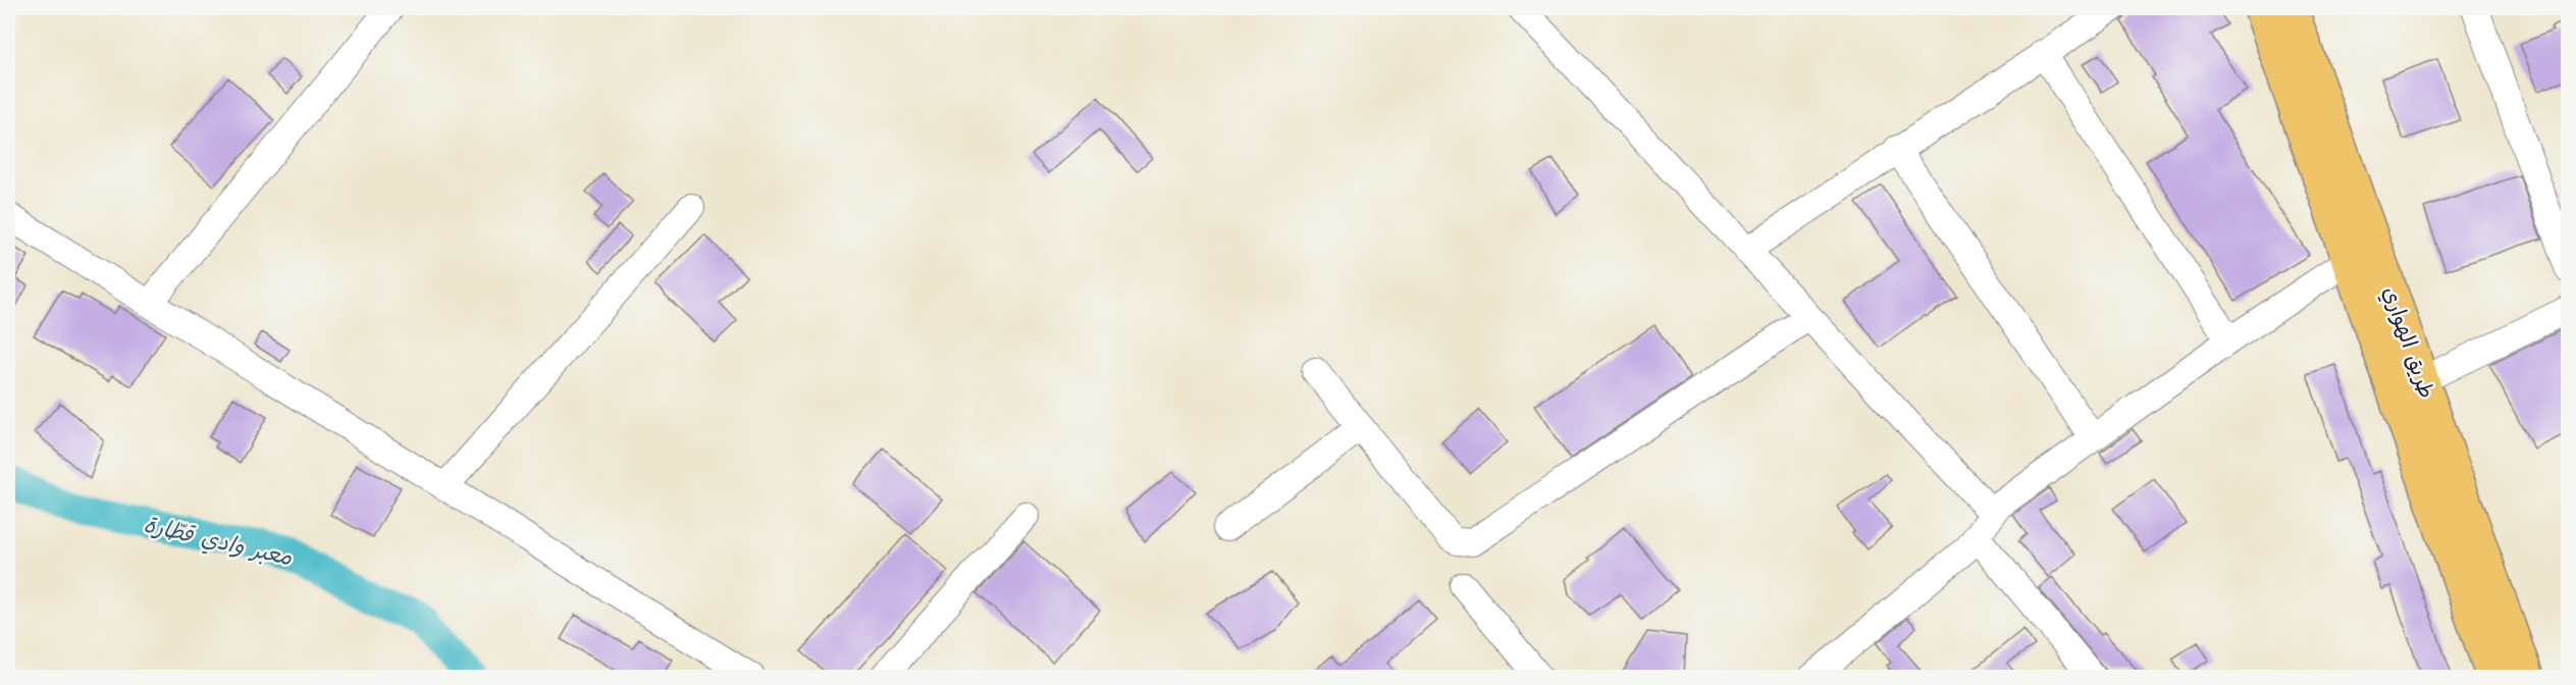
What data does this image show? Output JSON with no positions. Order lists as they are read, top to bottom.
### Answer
{
  "streets": {
    "highway": ["طريق الهواري"]
  },
  "water": ["معبر وادي قطّارة"]
}
